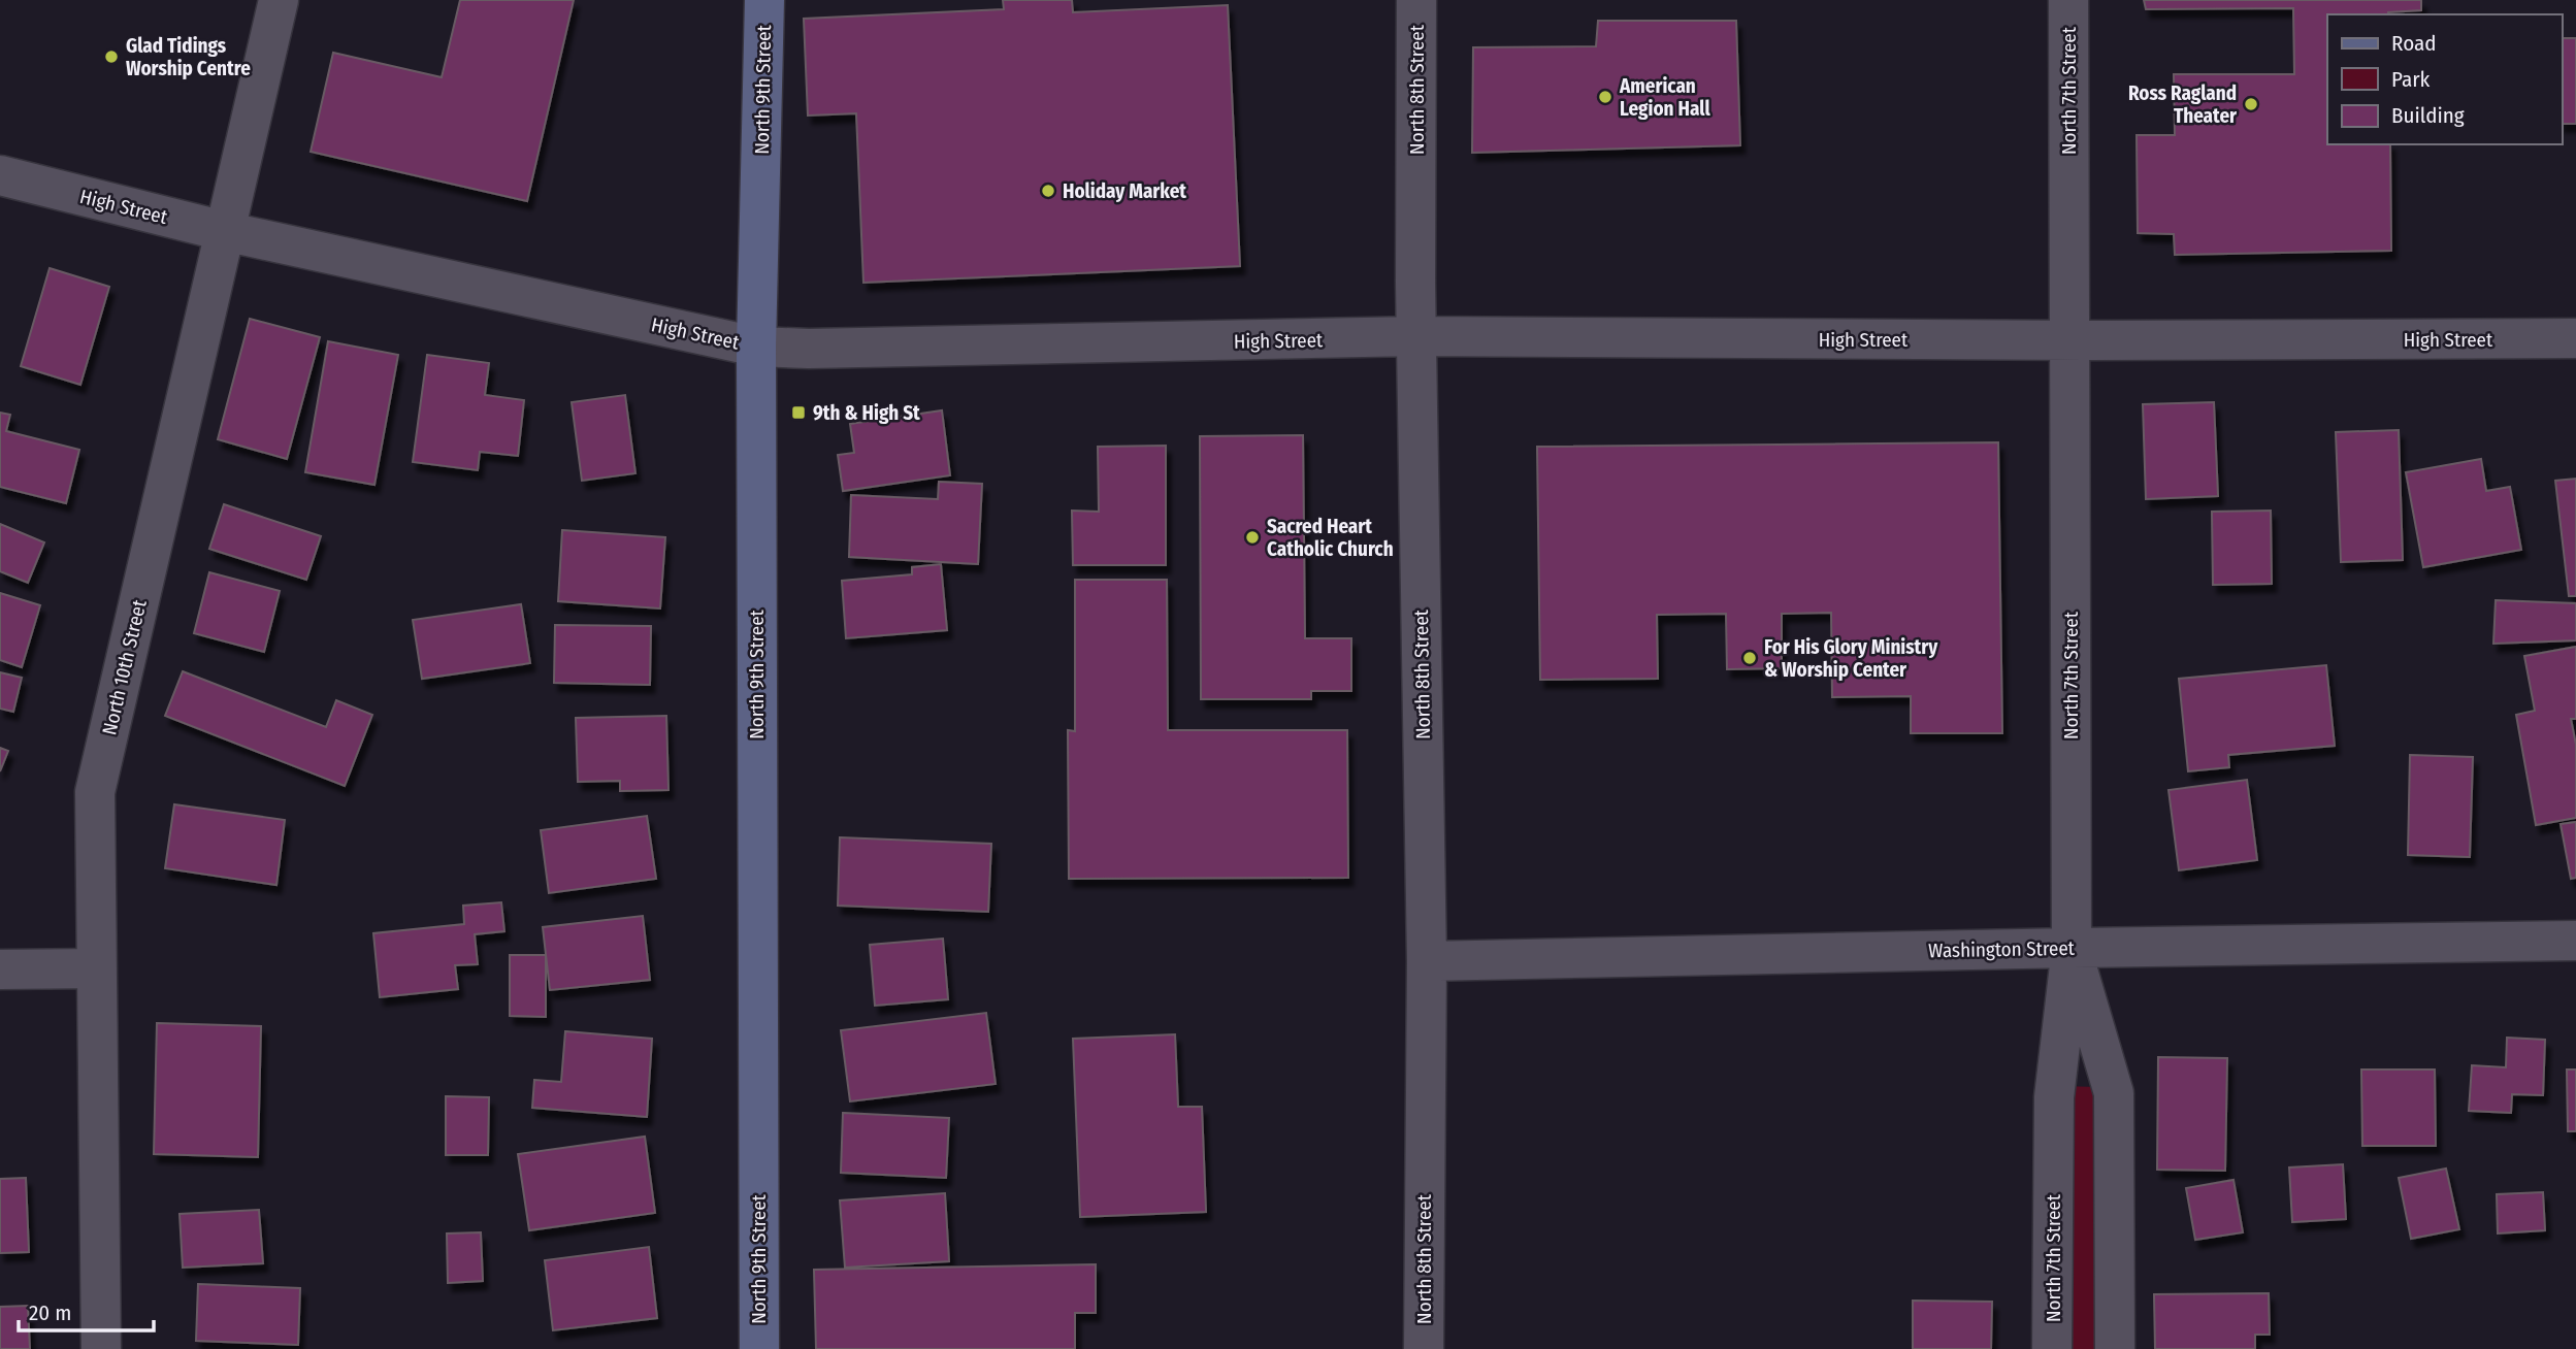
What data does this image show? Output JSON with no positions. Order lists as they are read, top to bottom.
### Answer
{
  "streets": {
    "main road": ["North 9th Street"],
    "street": [
      "North 8th Street",
      "North 7th Street",
      "High Street",
      "North 10th Street",
      "Washington Street"
    ]
  },
  "crossings": [
    ["North 9th Street", "High Street"],
    ["North 8th Street", "High Street"],
    ["North 8th Street", "Washington Street"],
    ["North 7th Street", "High Street"],
    ["North 7th Street", "Washington Street"],
    ["High Street", "North 10th Street"]
  ],
  "places": {
    "other": [
      "Glad Tidings Worship Centre",
      "American Legion Hall",
      "Ross Ragland Theater",
      "Holiday Market",
      "Sacred Heart Catholic Church",
      "For His Glory Ministry & Worship Center"
    ],
    "transit": ["9th & High St"]
  },
  "legend": ["Road", "Park", "Building"],
  "scale_bar": "20 m"
}
